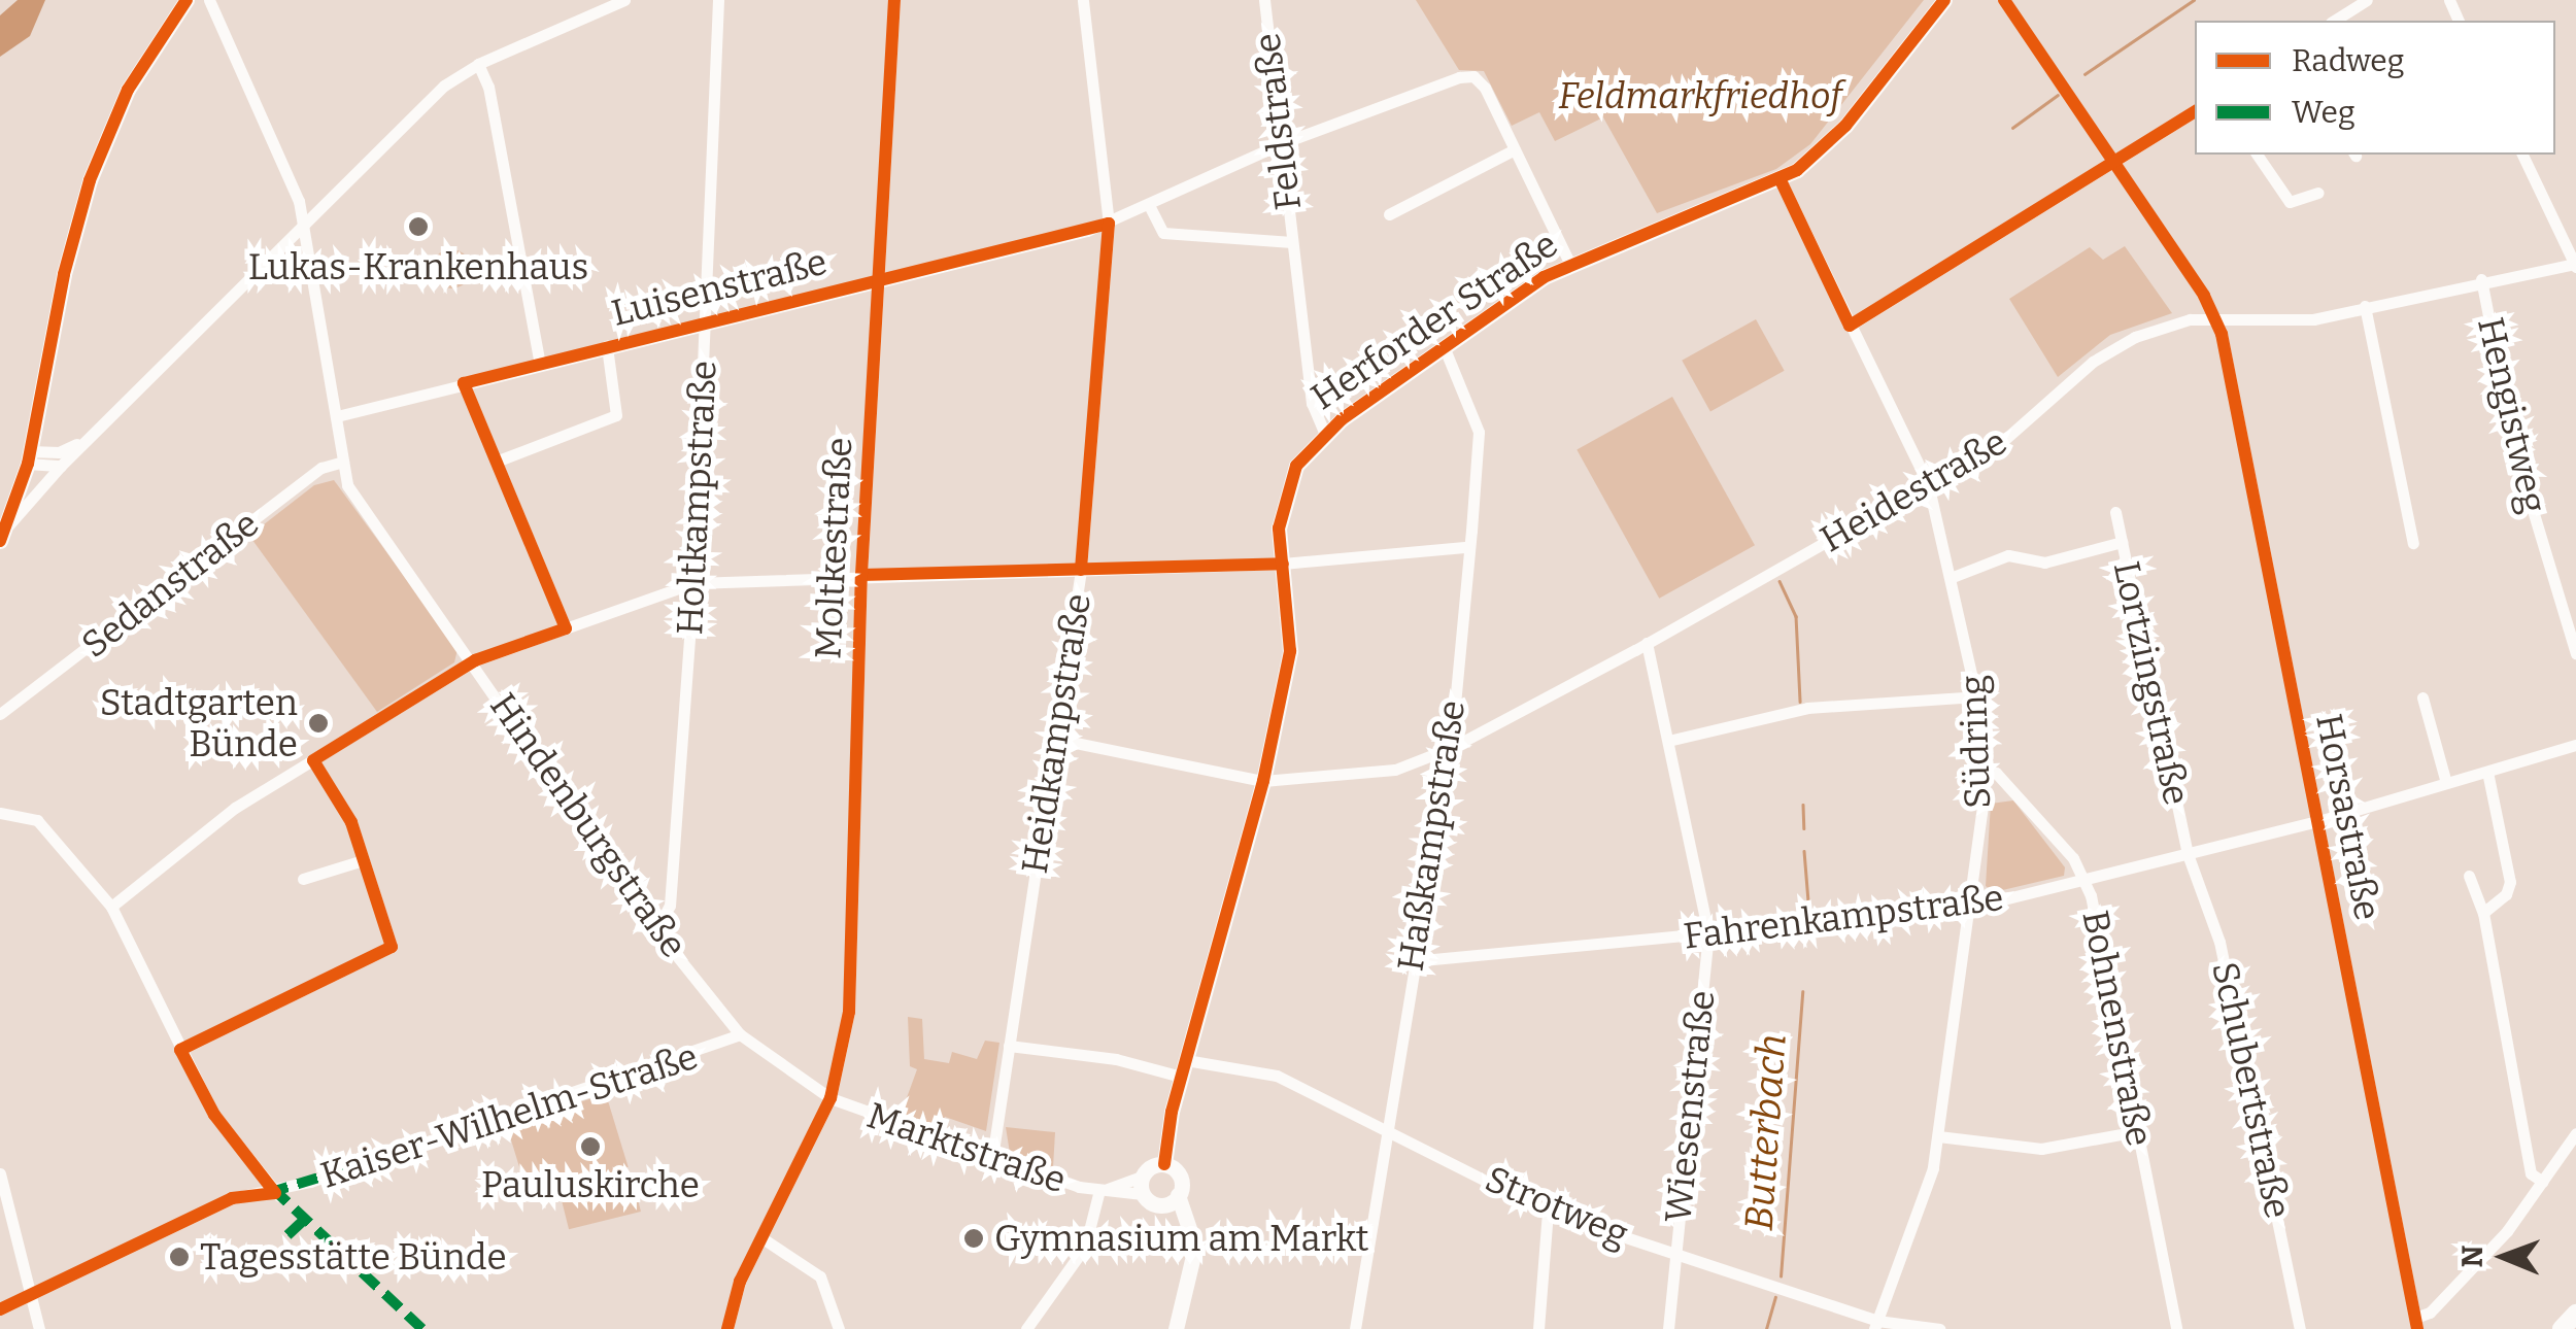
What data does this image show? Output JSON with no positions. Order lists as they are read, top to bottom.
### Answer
{
  "streets": {
    "main road": ["Herforder Straße"],
    "street": [
      "Feldstraße",
      "Luisenstraße",
      "Hengistweg",
      "Heidestraße",
      "Holtkampstraße",
      "Moltkestraße",
      "Sedanstraße",
      "Lortzingstraße",
      "Heidkampstraße",
      "Südring",
      "Horsastraße",
      "Hindenburgstraße",
      "Haßkampstraße",
      "Fahrenkampstraße",
      "Bohnenstraße",
      "Schubertstraße",
      "Wiesenstraße",
      "Kaiser-Wilhelm-Straße",
      "Marktstraße",
      "Strotweg"
    ]
  },
  "crossings": [
    ["Feldstraße", "Luisenstraße"],
    ["Feldstraße", "Herforder Straße"],
    ["Luisenstraße", "Holtkampstraße"],
    ["Luisenstraße", "Moltkestraße"],
    ["Luisenstraße", "Heidkampstraße"],
    ["Luisenstraße", "Hindenburgstraße"],
    ["Herforder Straße", "Heidestraße"],
    ["Herforder Straße", "Südring"],
    ["Herforder Straße", "Haßkampstraße"],
    ["Herforder Straße", "Marktstraße"],
    ["Herforder Straße", "Strotweg"],
    ["Hengistweg", "Heidestraße"],
    ["Heidestraße", "Heidkampstraße"],
    ["Heidestraße", "Südring"],
    ["Heidestraße", "Horsastraße"],
    ["Heidestraße", "Haßkampstraße"],
    ["Heidestraße", "Wiesenstraße"],
    ["Holtkampstraße", "Hindenburgstraße"],
    ["Moltkestraße", "Hindenburgstraße"],
    ["Moltkestraße", "Marktstraße"],
    ["Sedanstraße", "Hindenburgstraße"],
    ["Lortzingstraße", "Fahrenkampstraße"],
    ["Lortzingstraße", "Schubertstraße"],
    ["Heidkampstraße", "Marktstraße"],
    ["Heidkampstraße", "Strotweg"],
    ["Südring", "Fahrenkampstraße"],
    ["Südring", "Bohnenstraße"],
    ["Südring", "Strotweg"],
    ["Horsastraße", "Fahrenkampstraße"],
    ["Hindenburgstraße", "Kaiser-Wilhelm-Straße"],
    ["Hindenburgstraße", "Marktstraße"],
    ["Haßkampstraße", "Fahrenkampstraße"],
    ["Haßkampstraße", "Strotweg"],
    ["Fahrenkampstraße", "Bohnenstraße"],
    ["Fahrenkampstraße", "Schubertstraße"],
    ["Fahrenkampstraße", "Wiesenstraße"],
    ["Wiesenstraße", "Strotweg"]
  ],
  "water": ["Butterbach"],
  "parks": ["Feldmarkfriedhof"],
  "places": [
    "Lukas-Krankenhaus",
    "Stadtgarten Bünde",
    "Pauluskirche",
    "Gymnasium am Markt",
    "Tagesstätte Bünde"
  ],
  "legend": ["Radweg", "Weg"],
  "north": "left"
}
